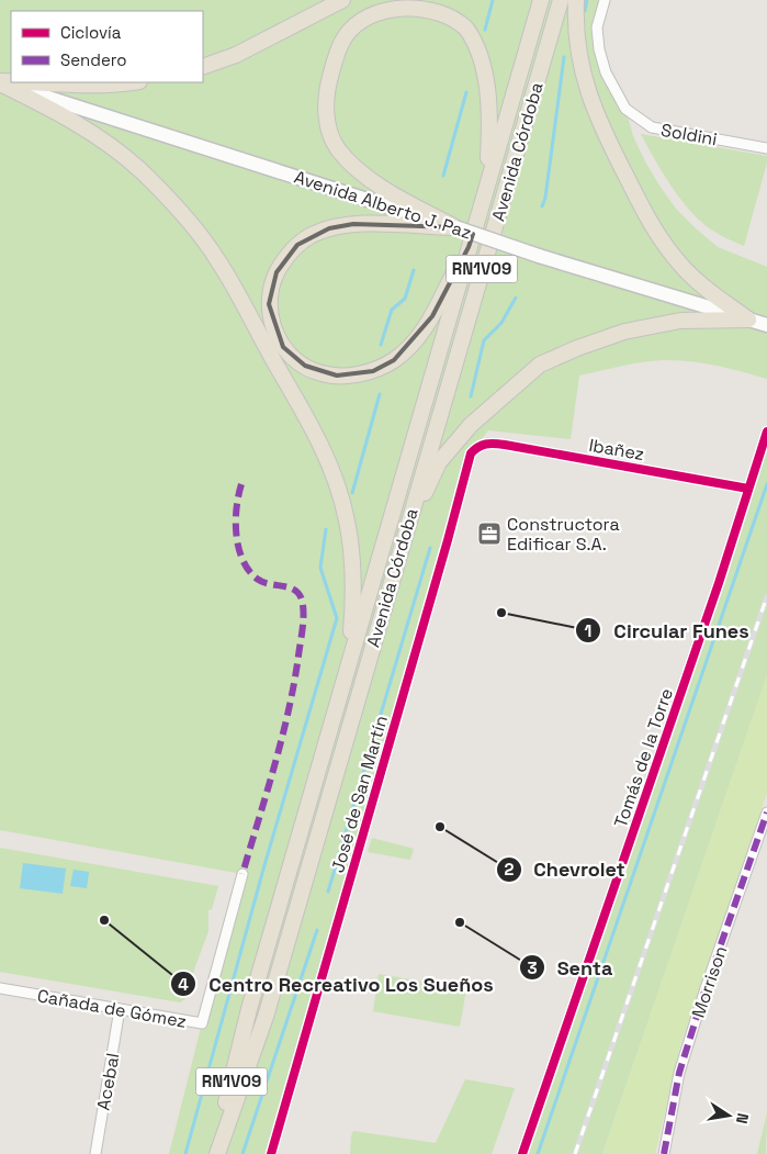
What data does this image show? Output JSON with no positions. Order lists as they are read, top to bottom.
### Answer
{
  "streets": {
    "main road": ["Avenida Córdoba", "Avenida Alberto J. Paz", "RN1V09"],
    "street": [
      "Soldini",
      "Ibañez",
      "Tomás de la Torre",
      "José de San Martín",
      "Morrison",
      "Cañada de Gómez",
      "Acebal"
    ]
  },
  "crossings": [
    ["Ibañez", "Tomás de la Torre"],
    ["Ibañez", "José de San Martín"],
    ["Cañada de Gómez", "Acebal"]
  ],
  "places": {
    "office": ["Constructora Edificar S.A."],
    "other": [
      "Circular Funes",
      "Chevrolet",
      "Centro Recreativo Los Sueños",
      "Senta"
    ]
  },
  "legend": ["Ciclovía", "Sendero"],
  "north": "right"
}
